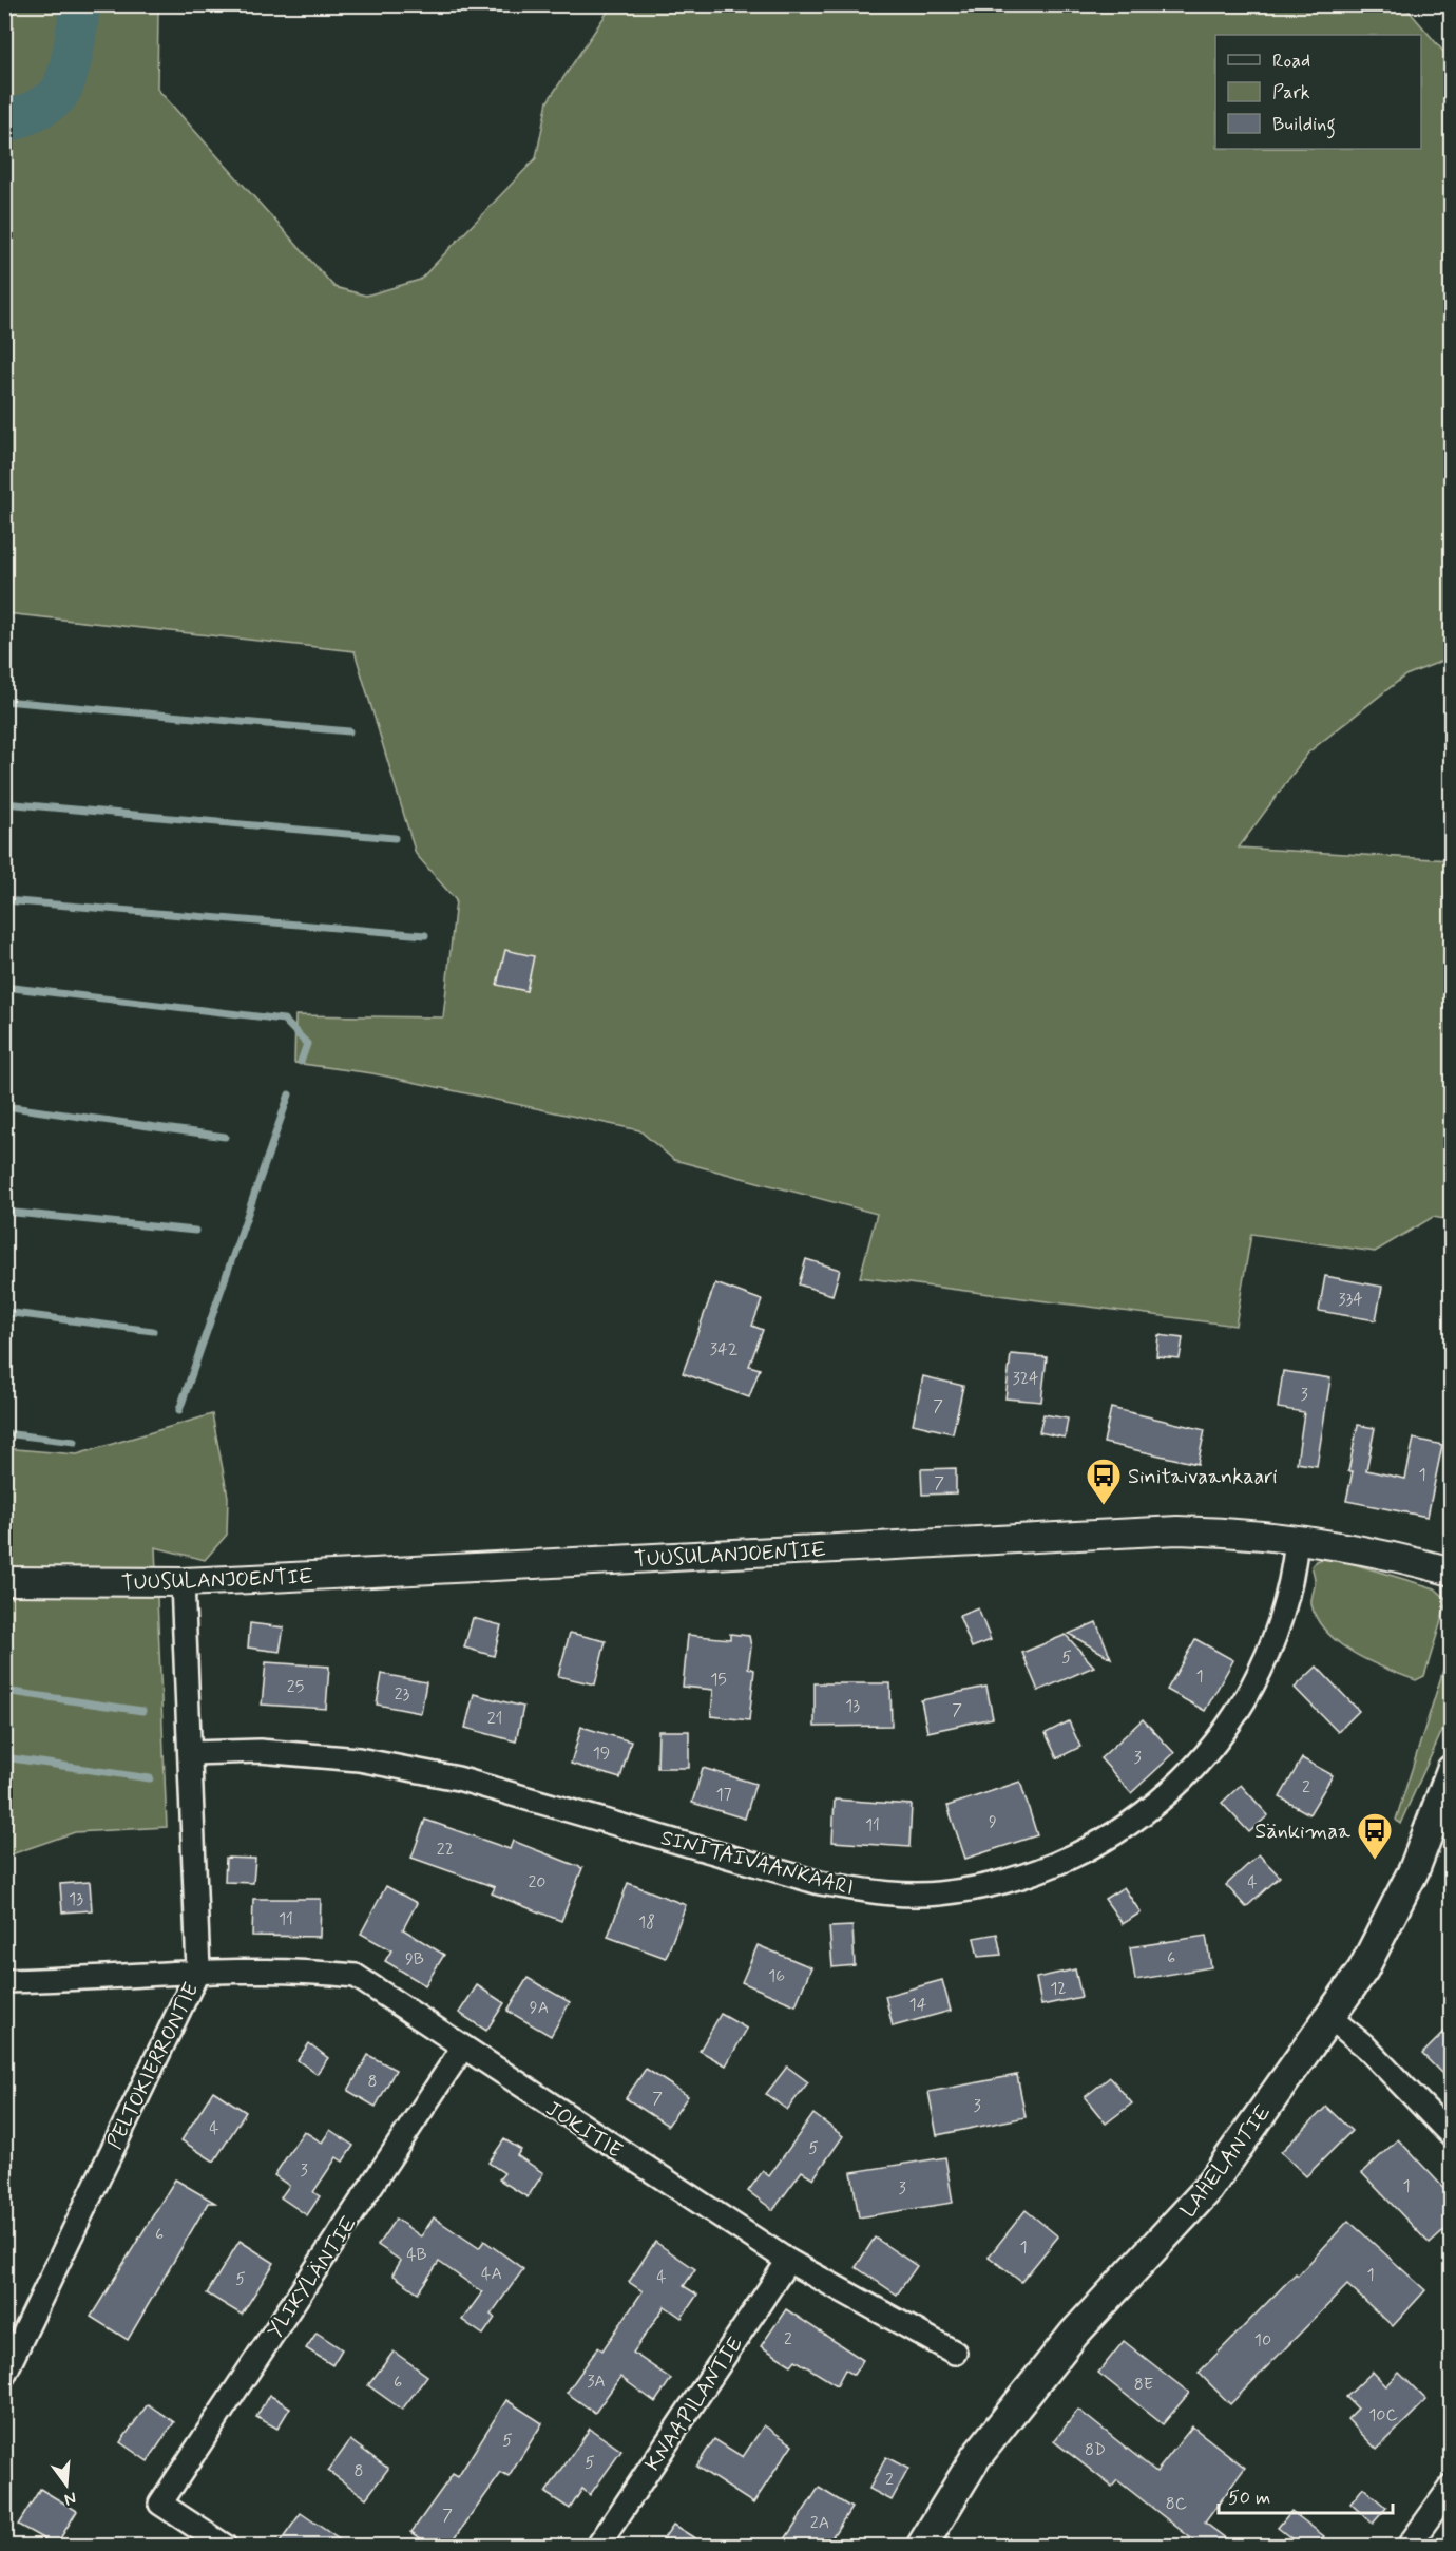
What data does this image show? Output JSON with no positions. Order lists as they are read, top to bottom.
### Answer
{
  "streets": {
    "main road": ["LAHELANTIE"],
    "street": [
      "TUUSULANJOENTIE",
      "SINITAIVAANKAARI",
      "PELTOKIERRONTIE",
      "JOKITIE",
      "YLIKYLÄNTIE",
      "KNAAPILANTIE"
    ]
  },
  "crossings": [
    ["TUUSULANJOENTIE", "SINITAIVAANKAARI"],
    ["TUUSULANJOENTIE", "PELTOKIERRONTIE"],
    ["SINITAIVAANKAARI", "PELTOKIERRONTIE"],
    ["PELTOKIERRONTIE", "JOKITIE"],
    ["JOKITIE", "YLIKYLÄNTIE"],
    ["JOKITIE", "KNAAPILANTIE"]
  ],
  "places": {
    "bus stop": ["Sinitaivaankaari", "Sänkimaa"]
  },
  "house_numbers": [
    "334",
    "342",
    "324",
    "3",
    "7",
    "1",
    "7",
    "5",
    "1",
    "15",
    "25",
    "23",
    "13",
    "7",
    "21",
    "19",
    "3",
    "2",
    "17",
    "9",
    "11",
    "22",
    "20",
    "4",
    "13",
    "11",
    "18",
    "6",
    "9B",
    "16",
    "12",
    "14",
    "9A",
    "8",
    "7",
    "3",
    "4",
    "5",
    "3",
    "1",
    "3",
    "6",
    "1",
    "4B",
    "4A",
    "1",
    "4",
    "5",
    "2",
    "10",
    "3A",
    "6",
    "8E",
    "10C",
    "5",
    "8D",
    "5",
    "8",
    "2",
    "8C",
    "7",
    "2A"
  ],
  "legend": ["Road", "Park", "Building"],
  "scale_bar": "50 m",
  "north": "bottom"
}
